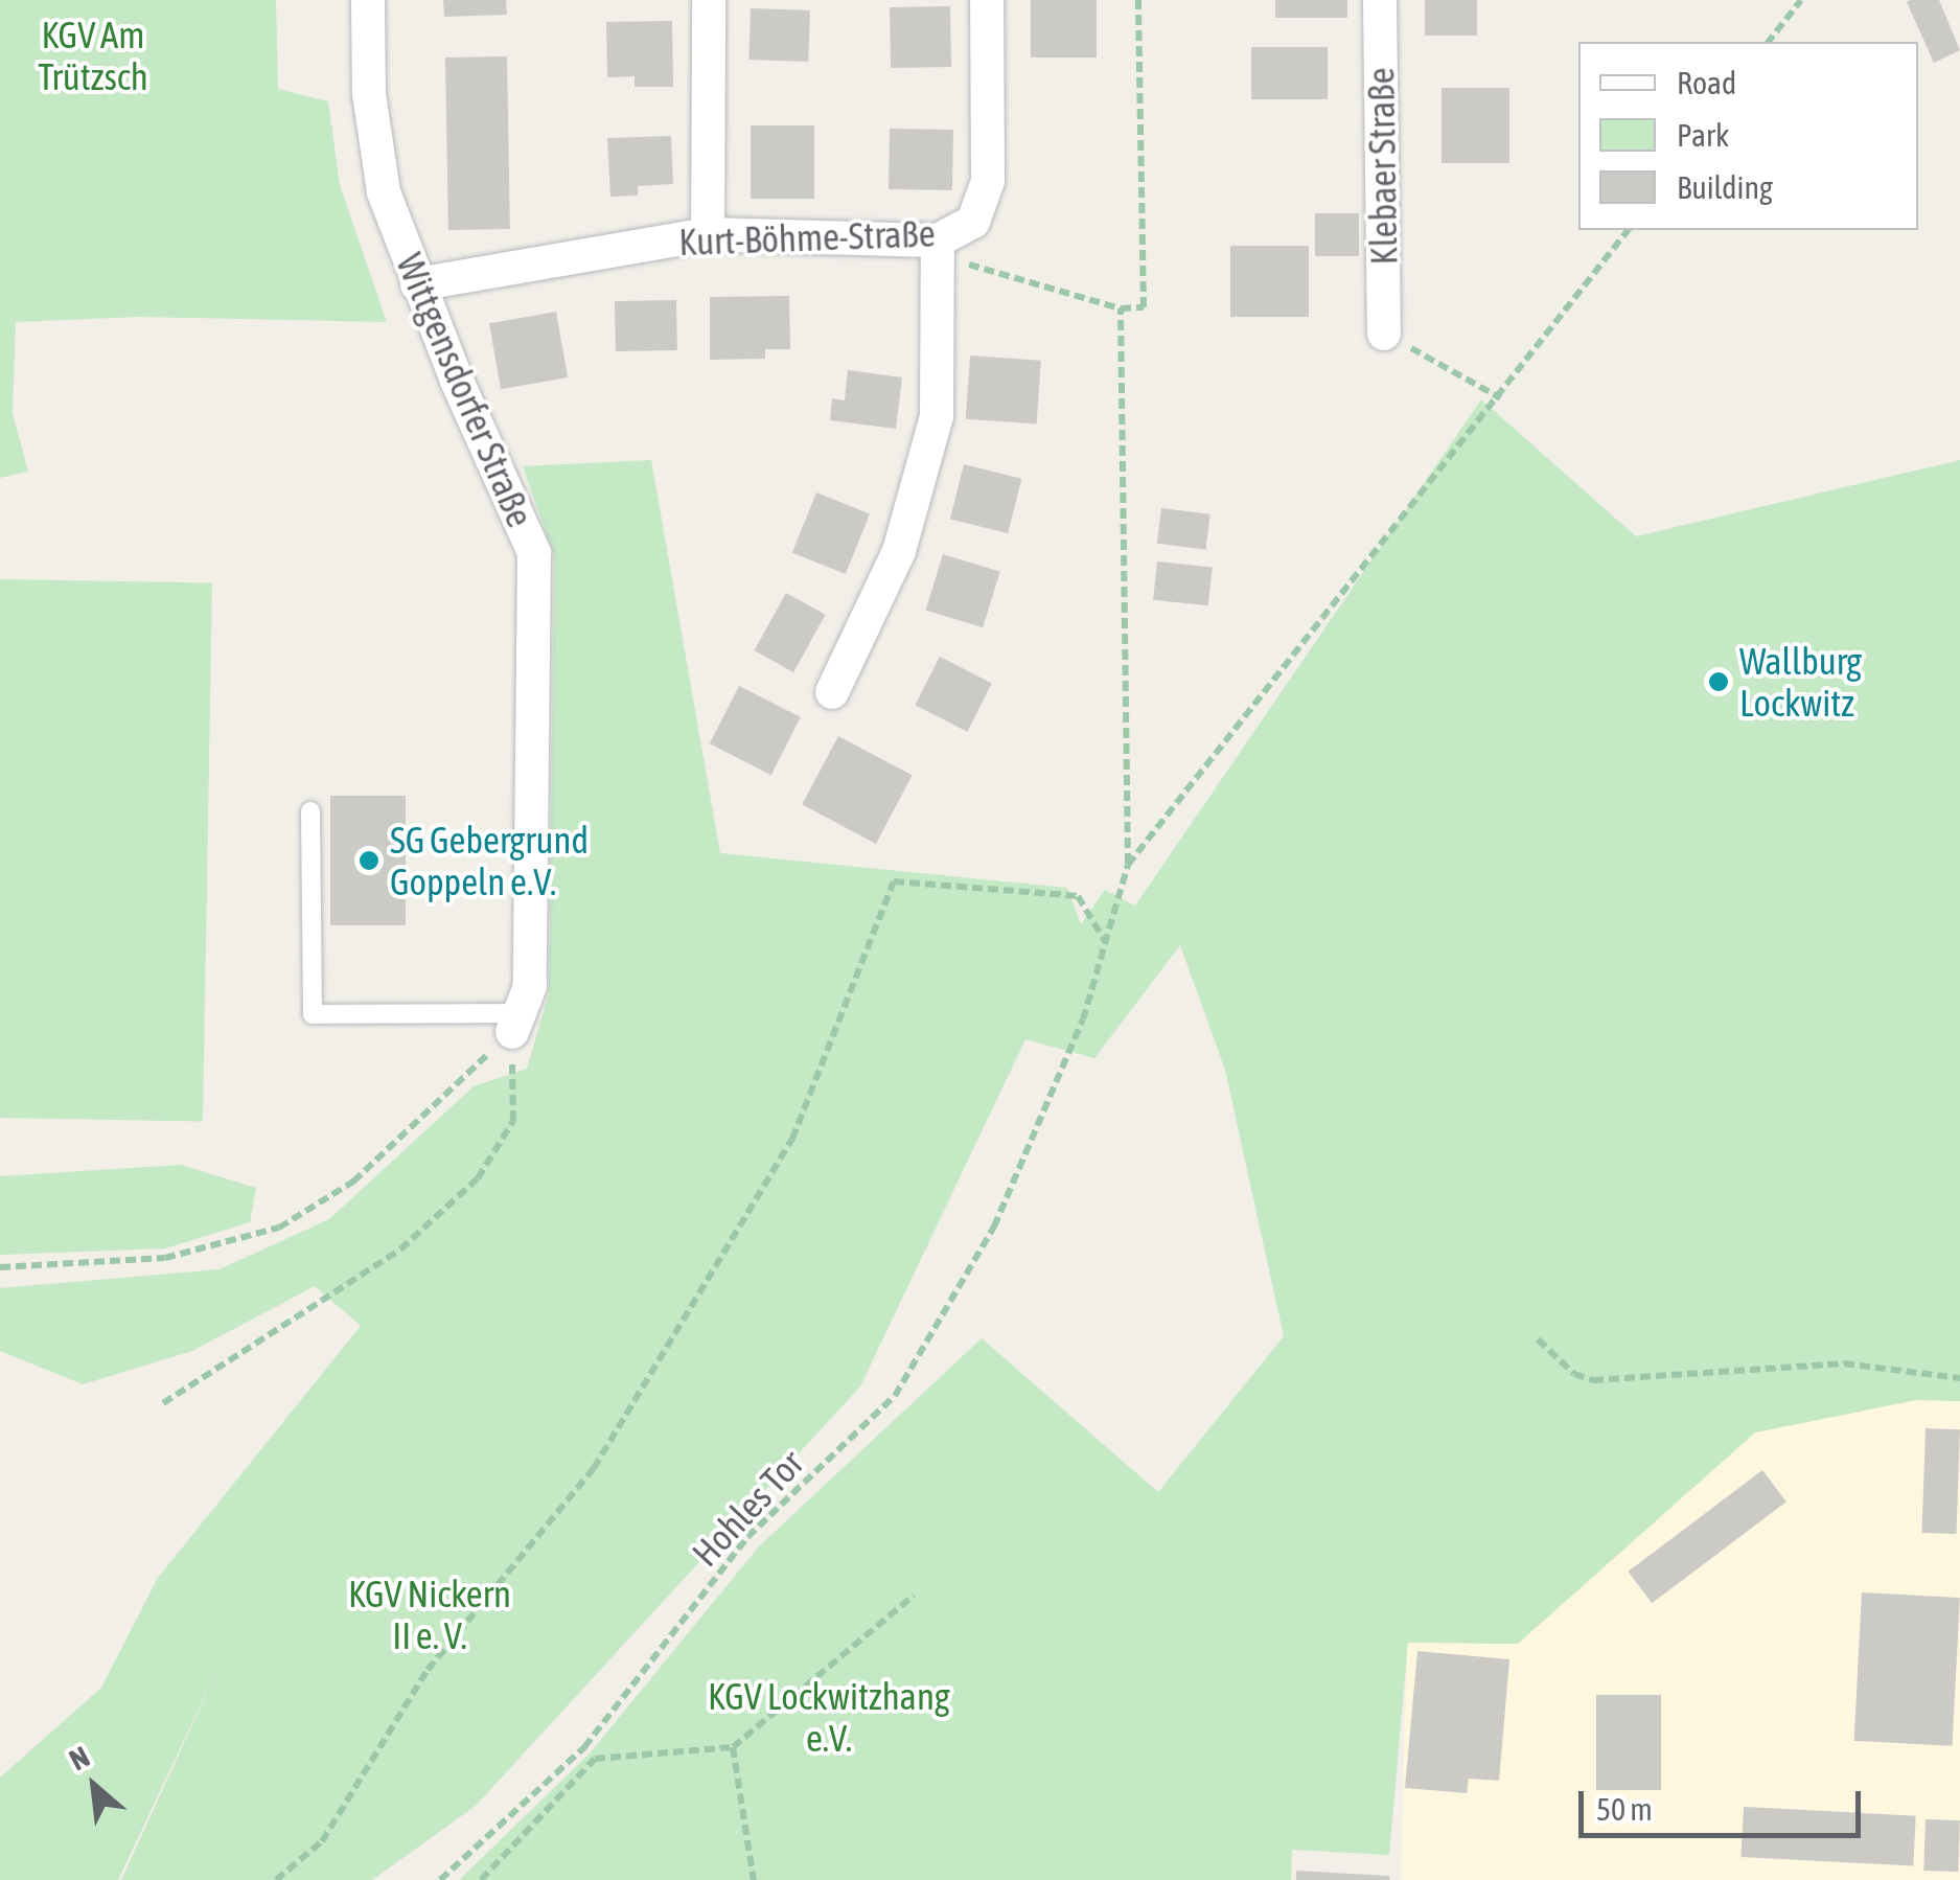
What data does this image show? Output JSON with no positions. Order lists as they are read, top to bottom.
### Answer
{
  "streets": {
    "street": ["Klebaer Straße", "Kurt-Böhme-Straße", "Wittgensdorfer Straße"],
    "path": ["Hohles Tor"]
  },
  "crossings": [
    ["Kurt-Böhme-Straße", "Wittgensdorfer Straße"]
  ],
  "parks": ["KGV Am Trützsch", "KGV Nickern II e. V.", "KGV Lockwitzhang e.V."],
  "places": ["Wallburg Lockwitz", "SG Gebergrund Goppeln e.V."],
  "legend": ["Road", "Park", "Building"],
  "scale_bar": "50 m",
  "north": "top left"
}
